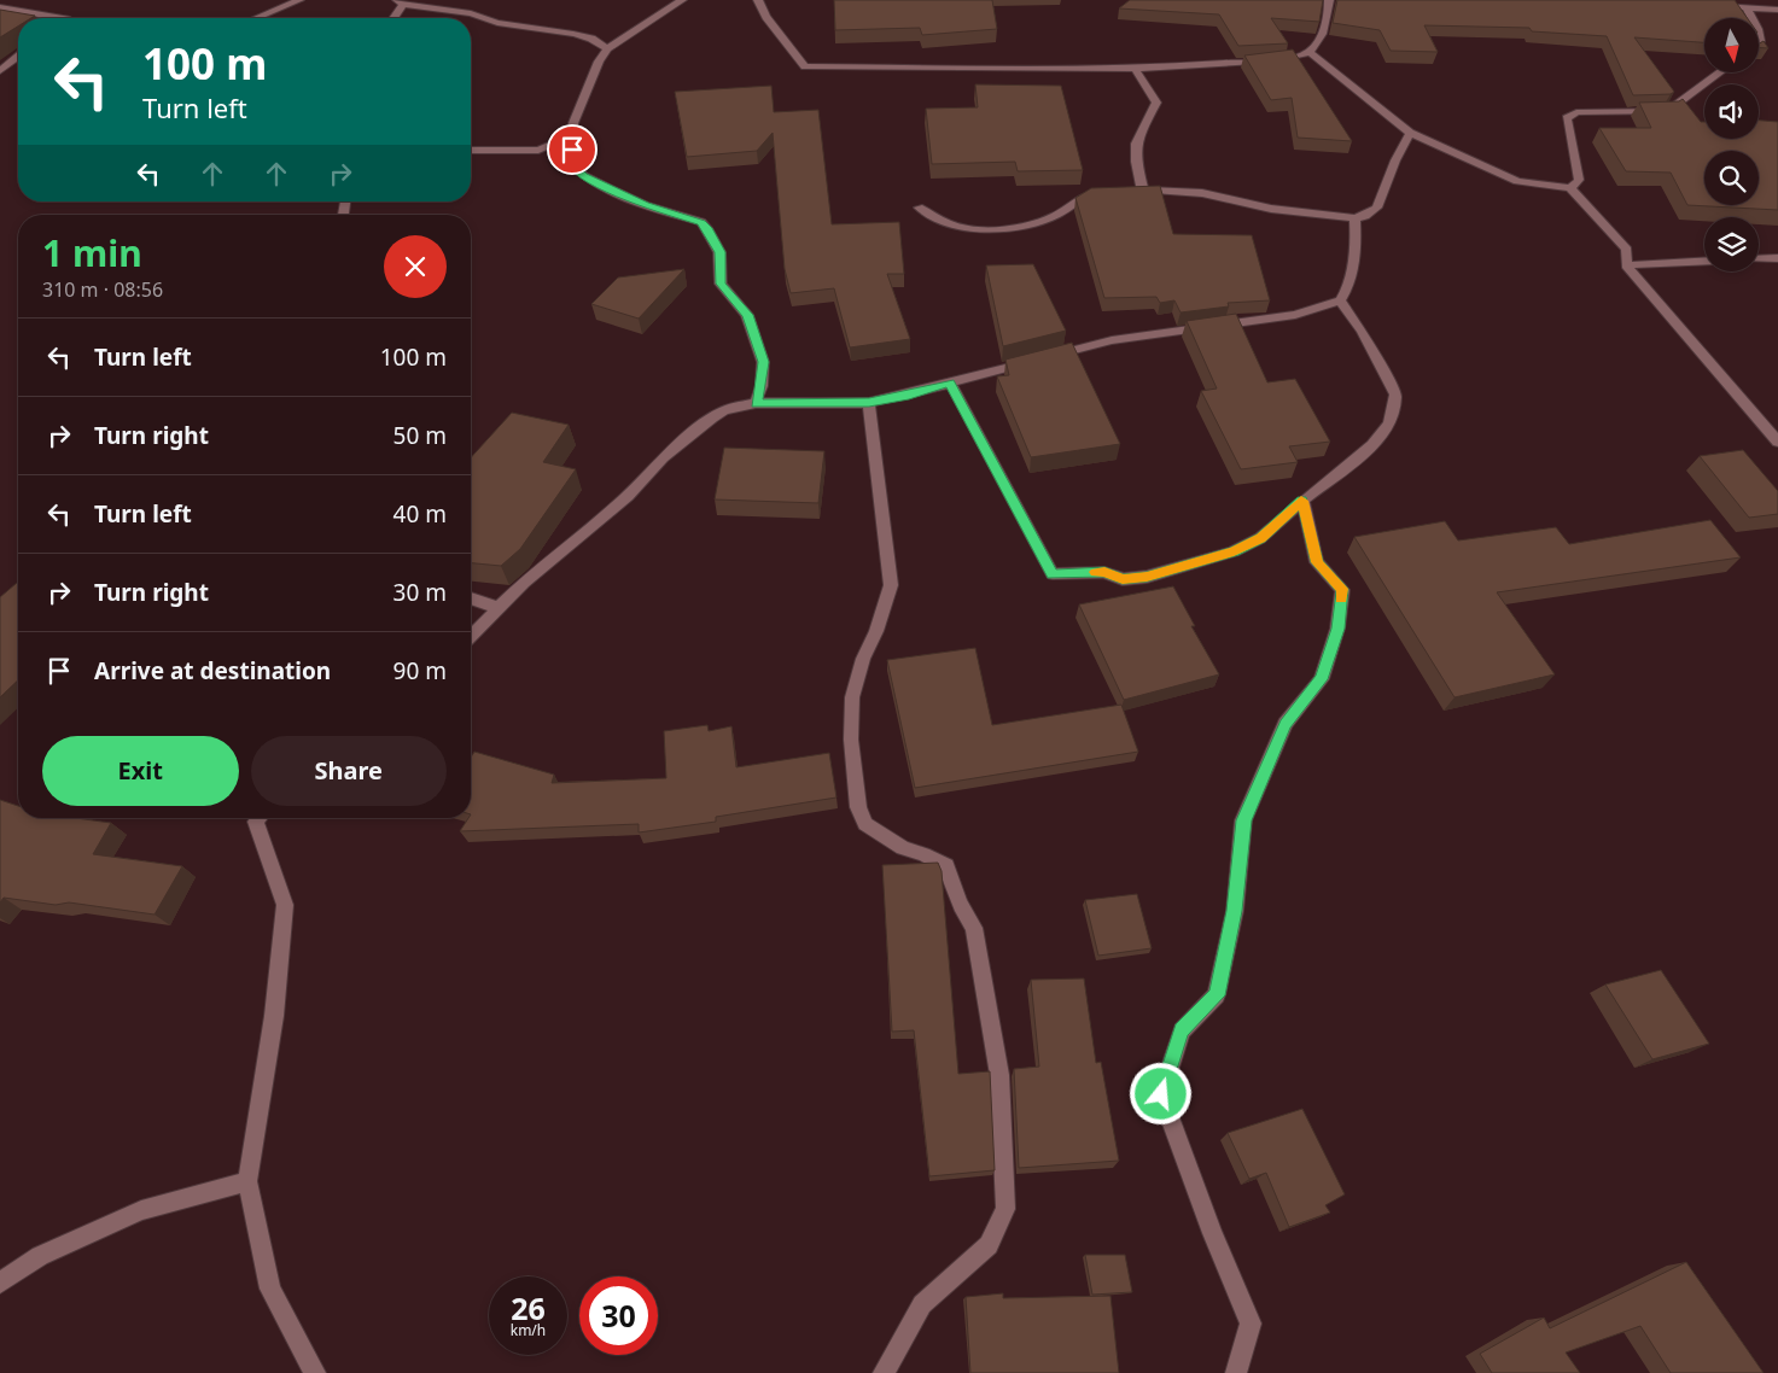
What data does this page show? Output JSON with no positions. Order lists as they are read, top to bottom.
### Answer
{
  "north": "bottom",
  "page": {
    "turn": ["100 m", "Turn left"],
    "heading": ["1 min", "310 m · 08:56"],
    "list": [
      {
        "name": "Turn left",
        "value": "100 m"
      },
      {
        "name": "Turn right",
        "value": "50 m"
      },
      {
        "name": "Turn left",
        "value": "40 m"
      },
      {
        "name": "Turn right",
        "value": "30 m"
      },
      {
        "name": "Arrive at destination",
        "value": "90 m"
      }
    ],
    "buttons": ["Exit", "Share"],
    "speed": "26 km/h",
    "limit": "30"
  }
}
